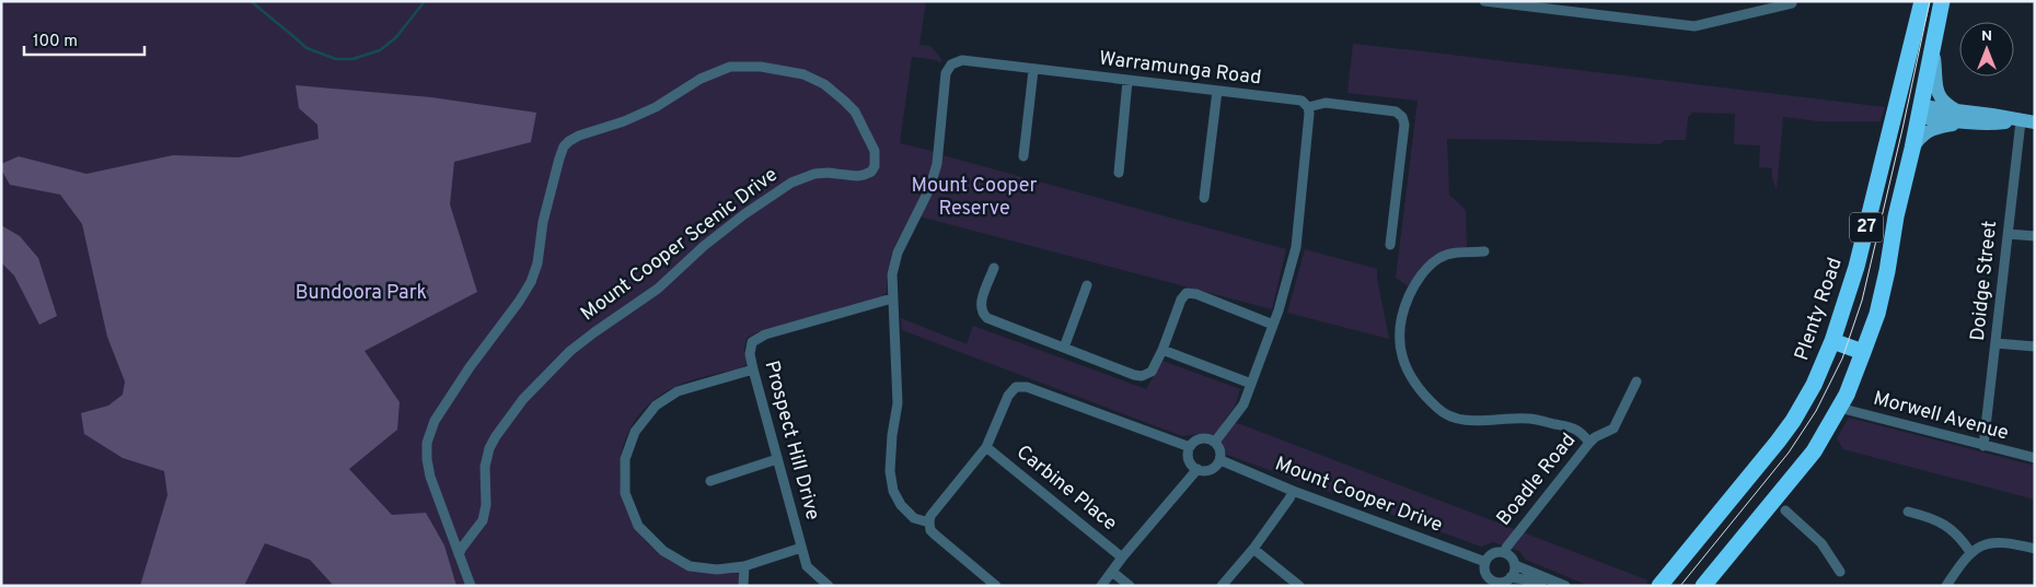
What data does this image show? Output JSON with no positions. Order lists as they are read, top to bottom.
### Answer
{
  "streets": {
    "highway": ["27", "Plenty Road"],
    "street": [
      "Warramunga Road",
      "Mount Cooper Scenic Drive",
      "Doidge Street",
      "Morwell Avenue",
      "Prospect Hill Drive",
      "Boadle Road",
      "Carbine Place",
      "Mount Cooper Drive"
    ]
  },
  "crossings": [
    ["Warramunga Road", "Prospect Hill Drive"],
    ["27", "Morwell Avenue"],
    ["Doidge Street", "Morwell Avenue"],
    ["Boadle Road", "Mount Cooper Drive"]
  ],
  "parks": ["Mount Cooper Reserve", "Bundoora Park"],
  "scale_bar": "100 m",
  "north": "top"
}
